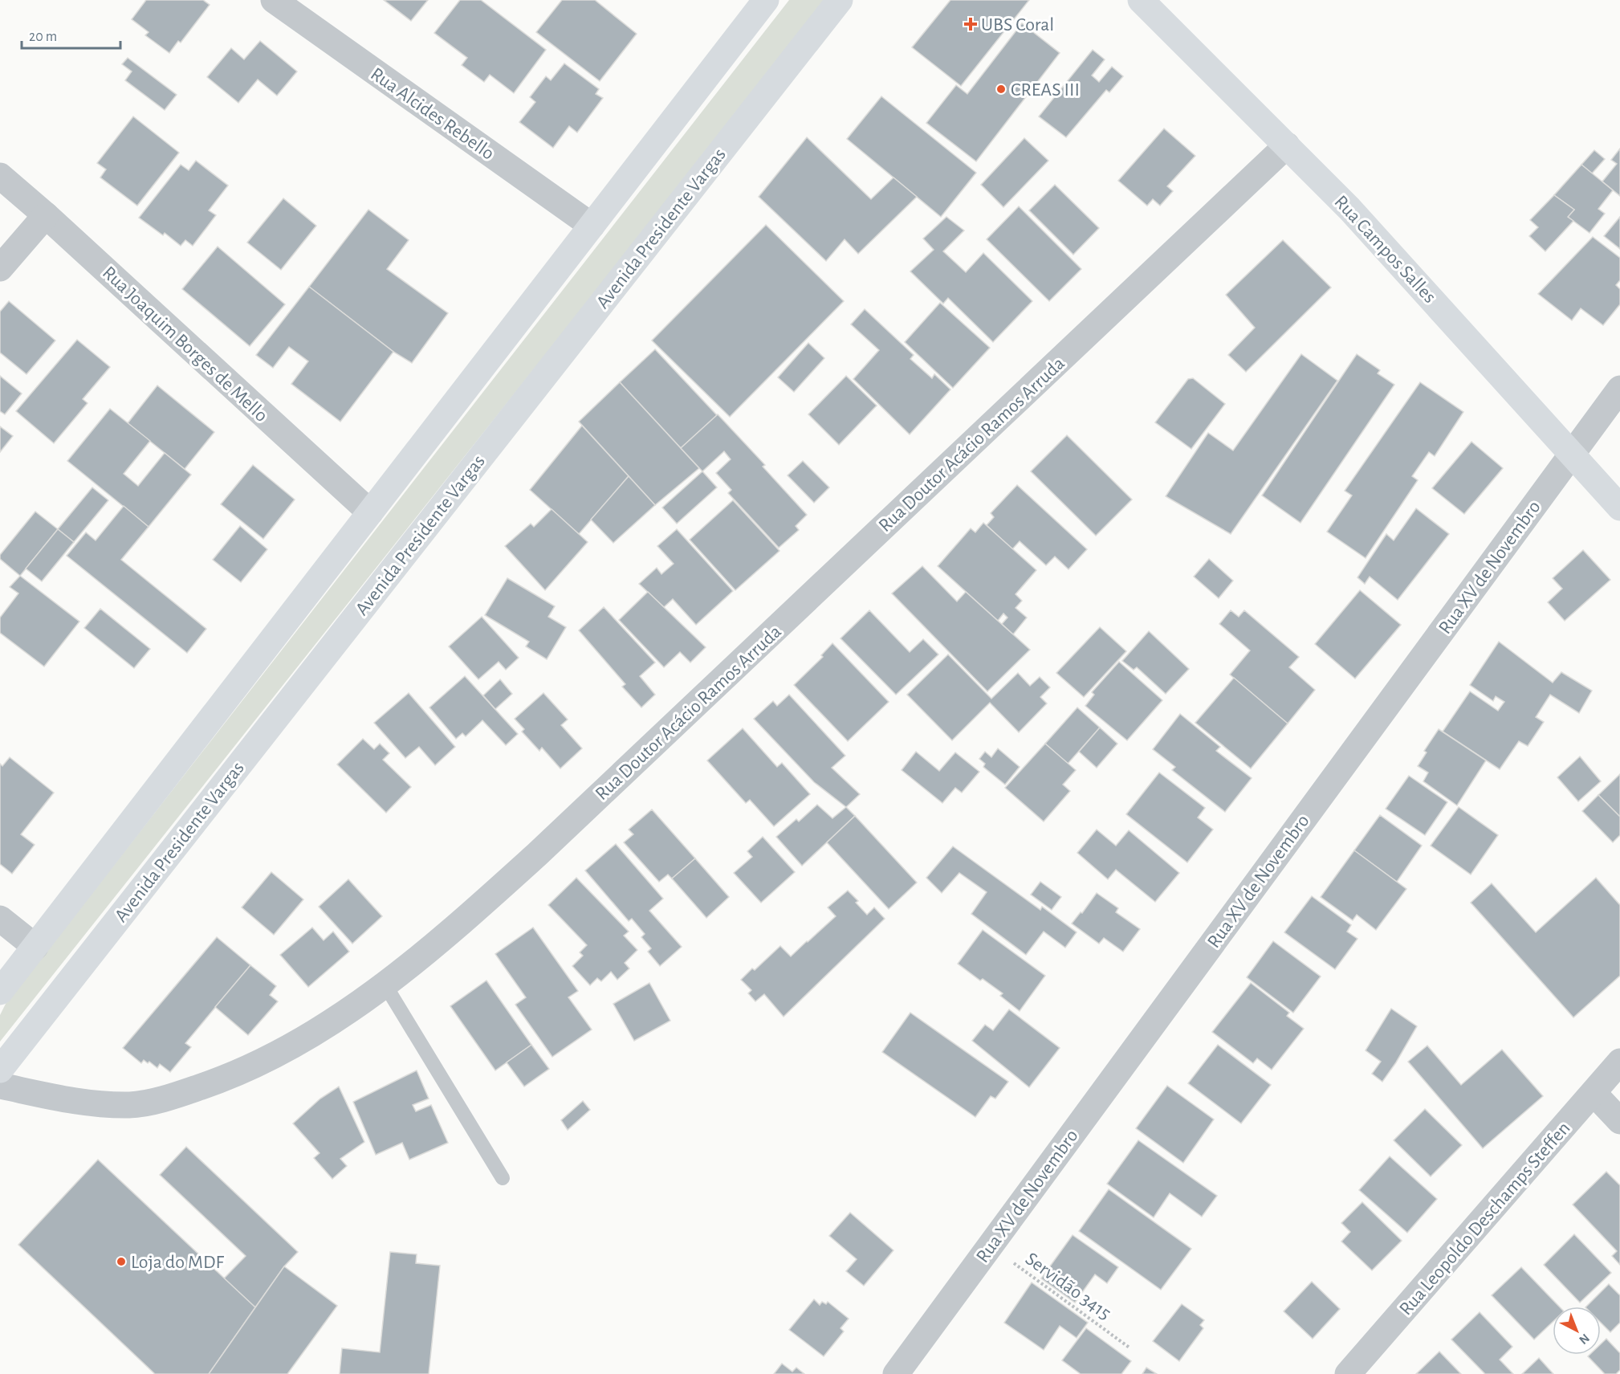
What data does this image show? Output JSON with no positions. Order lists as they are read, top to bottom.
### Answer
{
  "streets": {
    "main road": ["Avenida Presidente Vargas", "Rua Campos Salles"],
    "street": [
      "Rua Alcides Rebello",
      "Rua Joaquim Borges de Mello",
      "Rua Doutor Acácio Ramos Arruda",
      "Rua XV de Novembro",
      "Rua Leopoldo Deschamps Steffen"
    ],
    "path": ["Servidão 3415"]
  },
  "crossings": [
    ["Rua Campos Salles", "Rua Doutor Acácio Ramos Arruda"],
    ["Rua Campos Salles", "Rua XV de Novembro"],
    ["Rua XV de Novembro", "Servidão 3415"]
  ],
  "places": {
    "health": ["UBS Coral"],
    "other": ["CREAS III", "Loja do MDF"]
  },
  "scale_bar": "20 m",
  "north": "bottom right"
}
